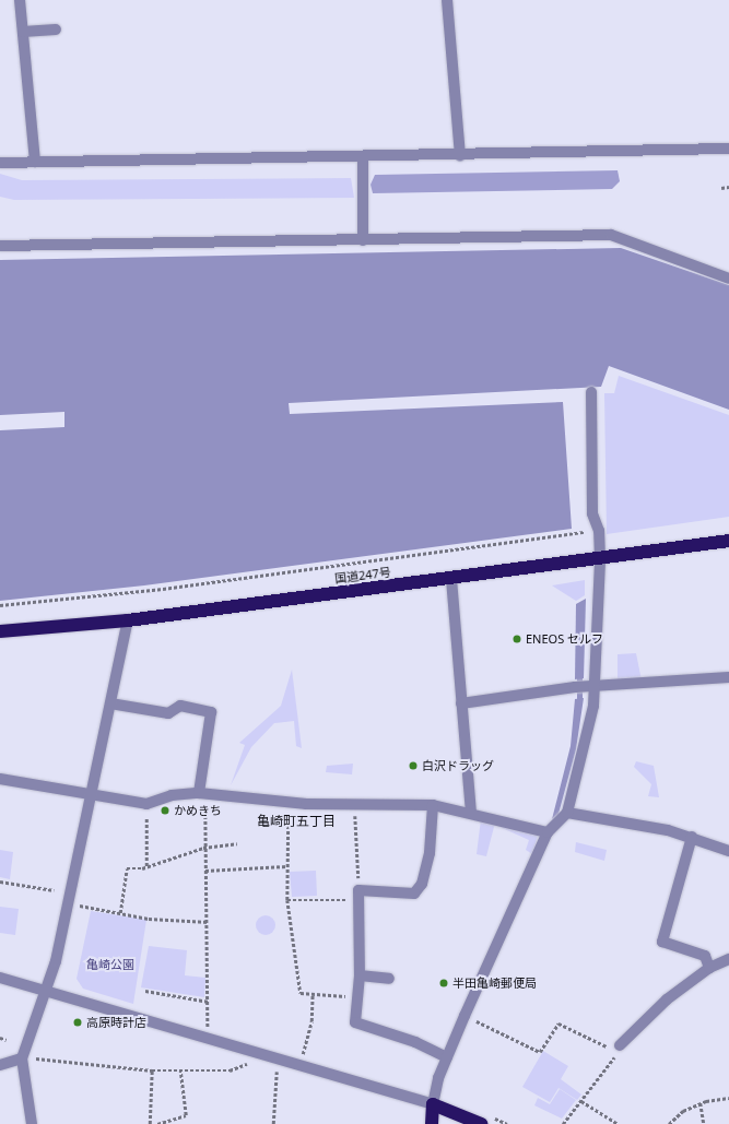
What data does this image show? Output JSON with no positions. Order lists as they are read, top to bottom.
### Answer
{
  "streets": {
    "highway": ["国道247号"]
  },
  "districts": ["亀崎町五丁目"],
  "parks": ["亀崎公園"],
  "places": [
    "ENEOS セルフ",
    "白沢ドラッグ",
    "かめきち",
    "半田亀崎郵便局",
    "高原時計店"
  ]
}
